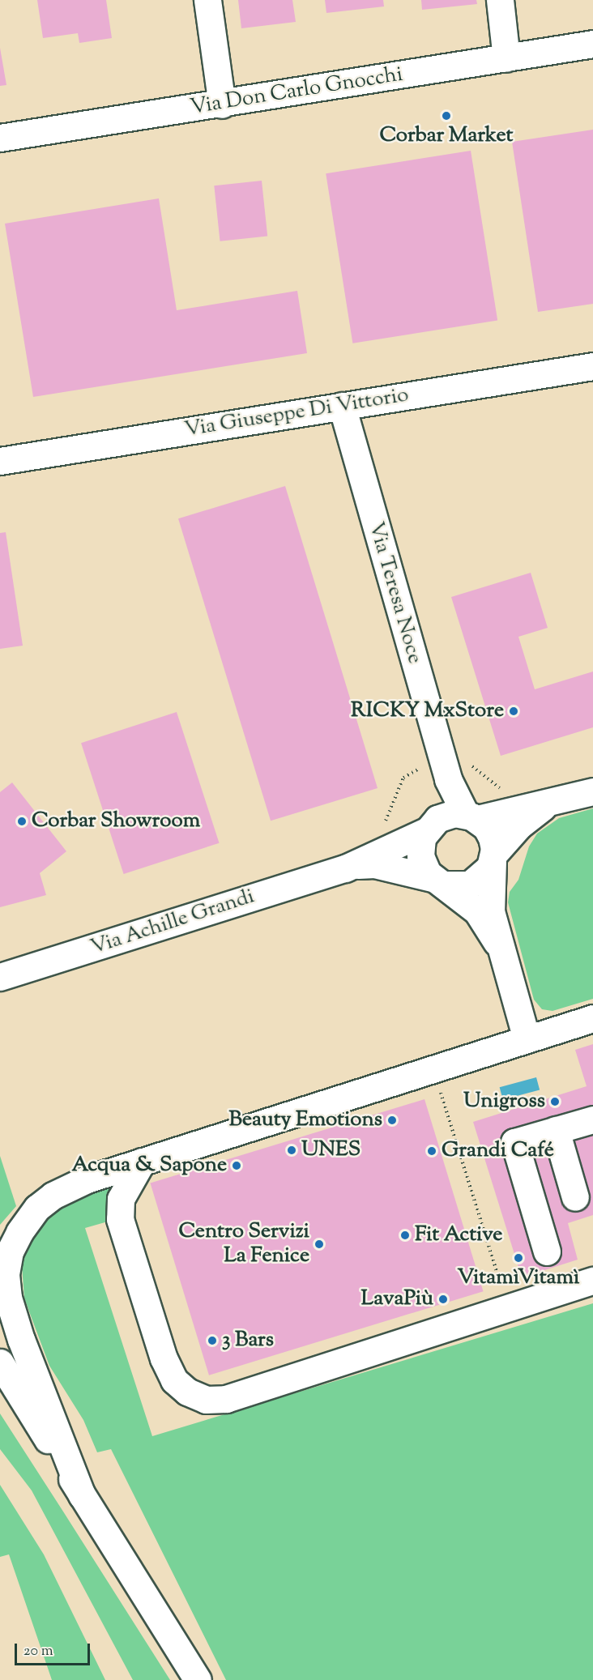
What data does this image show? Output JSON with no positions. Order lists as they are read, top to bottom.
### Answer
{
  "streets": {
    "street": [
      "Via Don Carlo Gnocchi",
      "Via Giuseppe Di Vittorio",
      "Via Teresa Noce",
      "Via Achille Grandi"
    ]
  },
  "crossings": [
    ["Via Giuseppe Di Vittorio", "Via Teresa Noce"]
  ],
  "places": [
    "Corbar Market",
    "RICKY MxStore",
    "Corbar Showroom",
    "Unigross",
    "Beauty Emotions",
    "UNES",
    "Grandi Café",
    "Acqua & Sapone",
    "Fit Active",
    "Centro Servizi La Fenice",
    "VitamìVitamì",
    "LavaPiù",
    "3 Bars"
  ],
  "scale_bar": "20 m"
}
